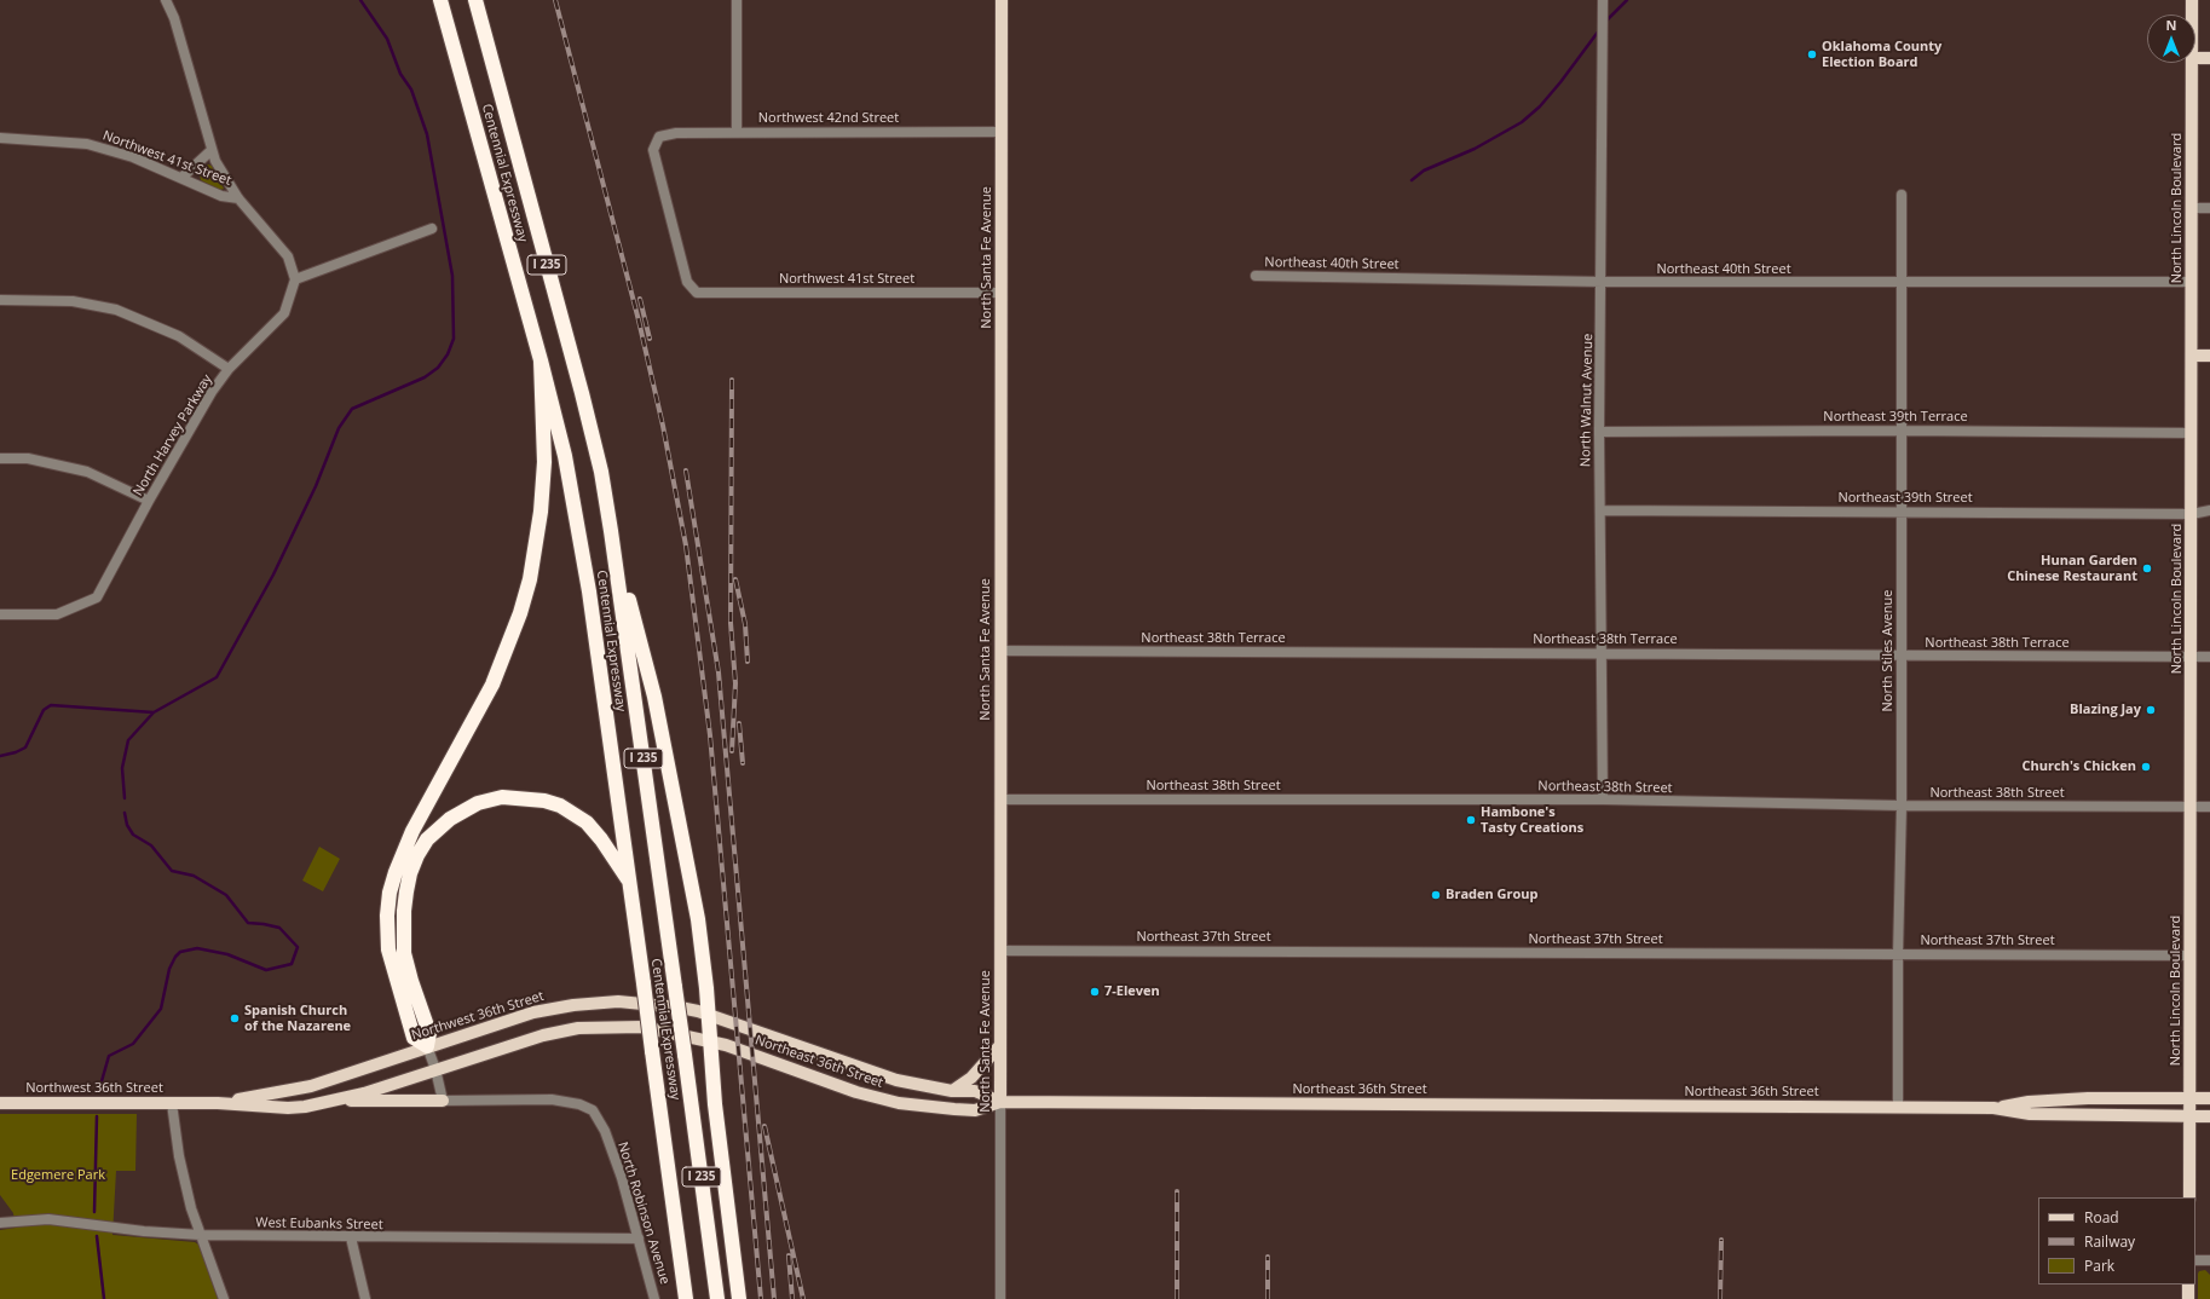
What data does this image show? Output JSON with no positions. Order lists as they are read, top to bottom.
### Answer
{
  "streets": {
    "highway": ["Centennial Expressway", "I 235"],
    "main road": [
      "North Lincoln Boulevard",
      "North Santa Fe Avenue",
      "Northwest 36th Street",
      "Northeast 36th Street"
    ],
    "street": [
      "Northwest 42nd Street",
      "Northwest 41st Street",
      "Northeast 40th Street",
      "North Walnut Avenue",
      "Northeast 39th Terrace",
      "North Harvey Parkway",
      "Northeast 39th Street",
      "Northeast 38th Terrace",
      "North Stiles Avenue",
      "Northeast 38th Street",
      "Northeast 37th Street",
      "North Robinson Avenue",
      "West Eubanks Street"
    ]
  },
  "crossings": [
    ["Northwest 42nd Street", "Northwest 41st Street"],
    ["Northwest 42nd Street", "North Santa Fe Avenue"],
    ["Northwest 41st Street", "North Santa Fe Avenue"],
    ["North Lincoln Boulevard", "Northeast 40th Street"],
    ["North Lincoln Boulevard", "Northeast 39th Terrace"],
    ["North Lincoln Boulevard", "Northeast 39th Street"],
    ["North Lincoln Boulevard", "Northeast 38th Terrace"],
    ["North Lincoln Boulevard", "Northeast 38th Street"],
    ["North Lincoln Boulevard", "Northeast 37th Street"],
    ["North Lincoln Boulevard", "Northeast 36th Street"],
    ["North Santa Fe Avenue", "Northeast 38th Terrace"],
    ["North Santa Fe Avenue", "Northeast 38th Street"],
    ["North Santa Fe Avenue", "Northeast 37th Street"],
    ["North Santa Fe Avenue", "Northwest 36th Street"],
    ["North Santa Fe Avenue", "Northeast 36th Street"],
    ["Northeast 40th Street", "North Walnut Avenue"],
    ["Northeast 40th Street", "North Stiles Avenue"],
    ["North Walnut Avenue", "Northeast 39th Terrace"],
    ["North Walnut Avenue", "Northeast 39th Street"],
    ["North Walnut Avenue", "Northeast 38th Terrace"],
    ["North Walnut Avenue", "Northeast 38th Street"],
    ["Northeast 39th Terrace", "North Stiles Avenue"],
    ["Northeast 39th Street", "North Stiles Avenue"],
    ["Northeast 38th Terrace", "North Stiles Avenue"],
    ["North Stiles Avenue", "Northeast 38th Street"],
    ["North Stiles Avenue", "Northeast 37th Street"],
    ["North Stiles Avenue", "Northeast 36th Street"],
    ["Northwest 36th Street", "Northeast 36th Street"],
    ["North Robinson Avenue", "West Eubanks Street"]
  ],
  "parks": ["Edgemere Park"],
  "places": [
    "Oklahoma County Election Board",
    "Hunan Garden Chinese Restaurant",
    "Blazing Jay",
    "Church's Chicken",
    "Hambone's Tasty Creations",
    "Braden Group",
    "7-Eleven",
    "Spanish Church of the Nazarene"
  ],
  "legend": ["Road", "Railway", "Park"],
  "north": "top"
}
